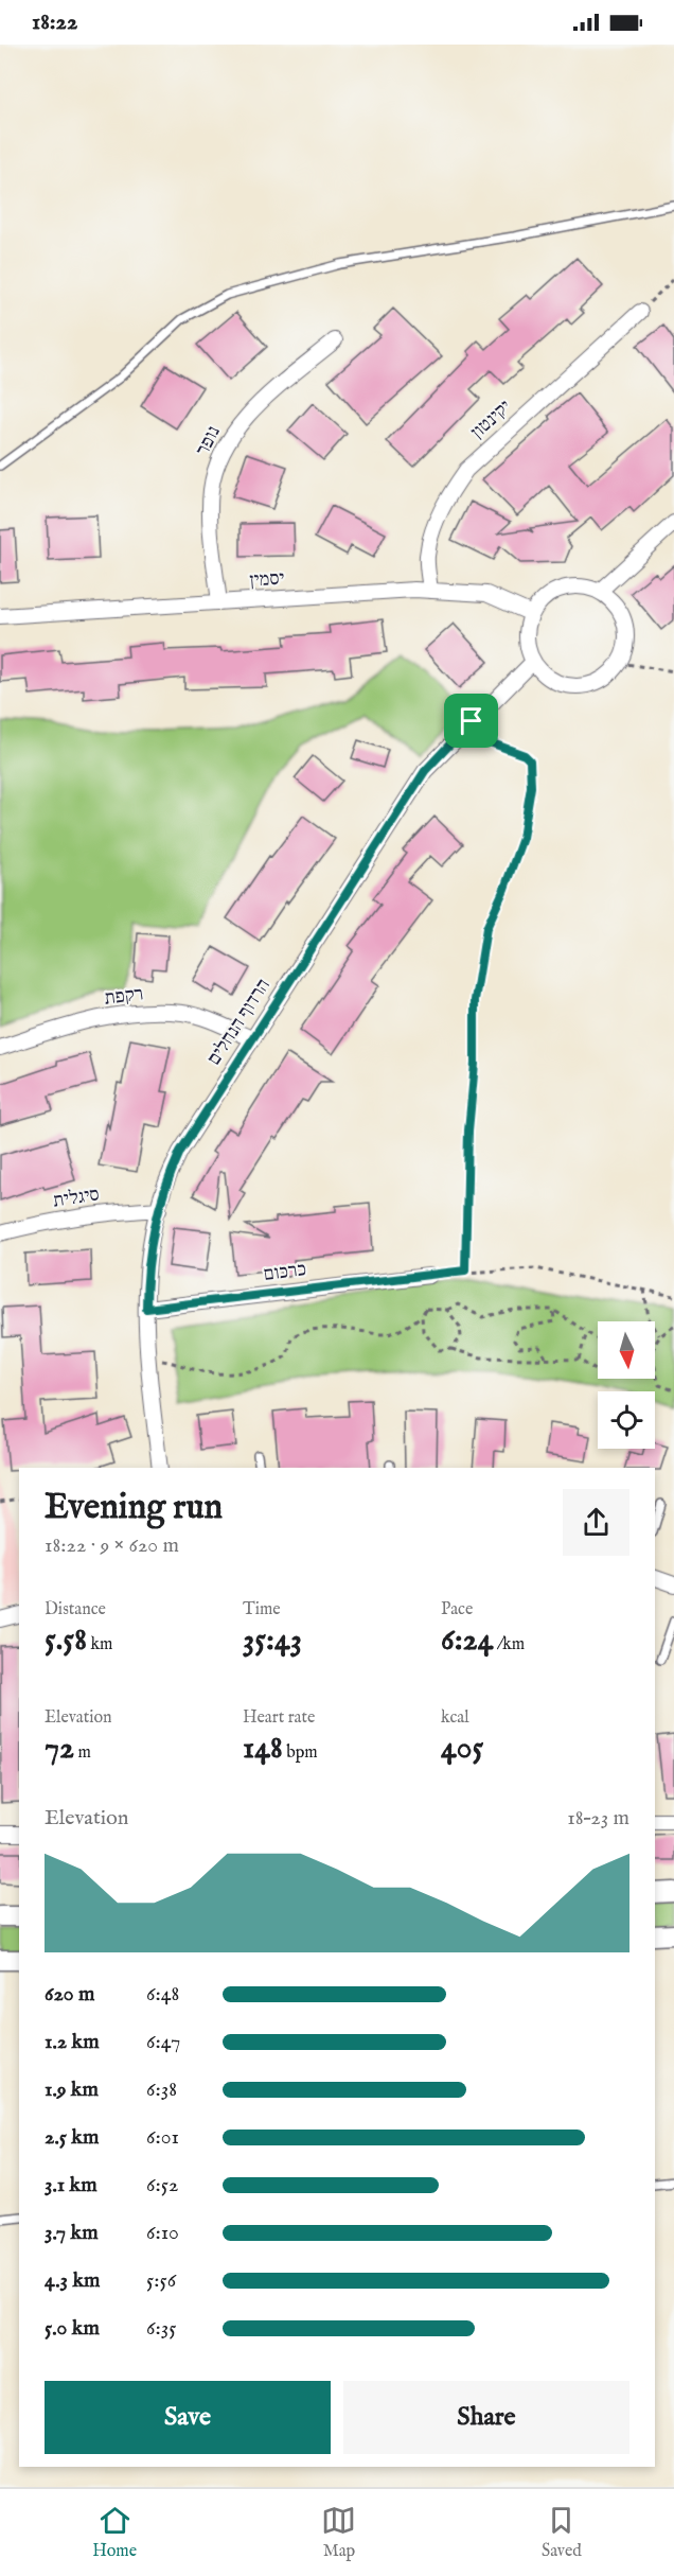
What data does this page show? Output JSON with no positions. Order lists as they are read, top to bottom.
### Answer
{
  "streets": {
    "street": [
      "יקינטון",
      "נופר",
      "יסמין",
      "רקפת",
      "הרדוף הנחלים",
      "סיגלית",
      "כרכום"
    ]
  },
  "crossings": [
    ["יקינטון", "יסמין"],
    ["נופר", "יסמין"],
    ["יסמין", "הרדוף הנחלים"],
    ["רקפת", "הרדוף הנחלים"],
    ["הרדוף הנחלים", "סיגלית"],
    ["הרדוף הנחלים", "כרכום"]
  ],
  "north": "bottom",
  "page": {
    "status": "18:22",
    "heading": ["Evening run", "18:22 · 9 × 620 m"],
    "stats": [
      ["Distance", "5.58 km"],
      ["Time", "35:43"],
      ["Pace", "6:24 /km"],
      ["Elevation", "72 m"],
      ["Heart rate", "148 bpm"],
      ["kcal", "405"]
    ],
    "chart": ["Elevation", "18–23 m"],
    "list": [
      {
        "name": "620 m",
        "note": "6:48"
      },
      {
        "name": "1.2 km",
        "note": "6:47"
      },
      {
        "name": "1.9 km",
        "note": "6:38"
      },
      {
        "name": "2.5 km",
        "note": "6:01"
      },
      {
        "name": "3.1 km",
        "note": "6:52"
      },
      {
        "name": "3.7 km",
        "note": "6:10"
      },
      {
        "name": "4.3 km",
        "note": "5:56"
      },
      {
        "name": "5.0 km",
        "note": "6:35"
      }
    ],
    "buttons": ["Save", "Share"],
    "tabs": ["Home", "Map", "Saved"]
  }
}
